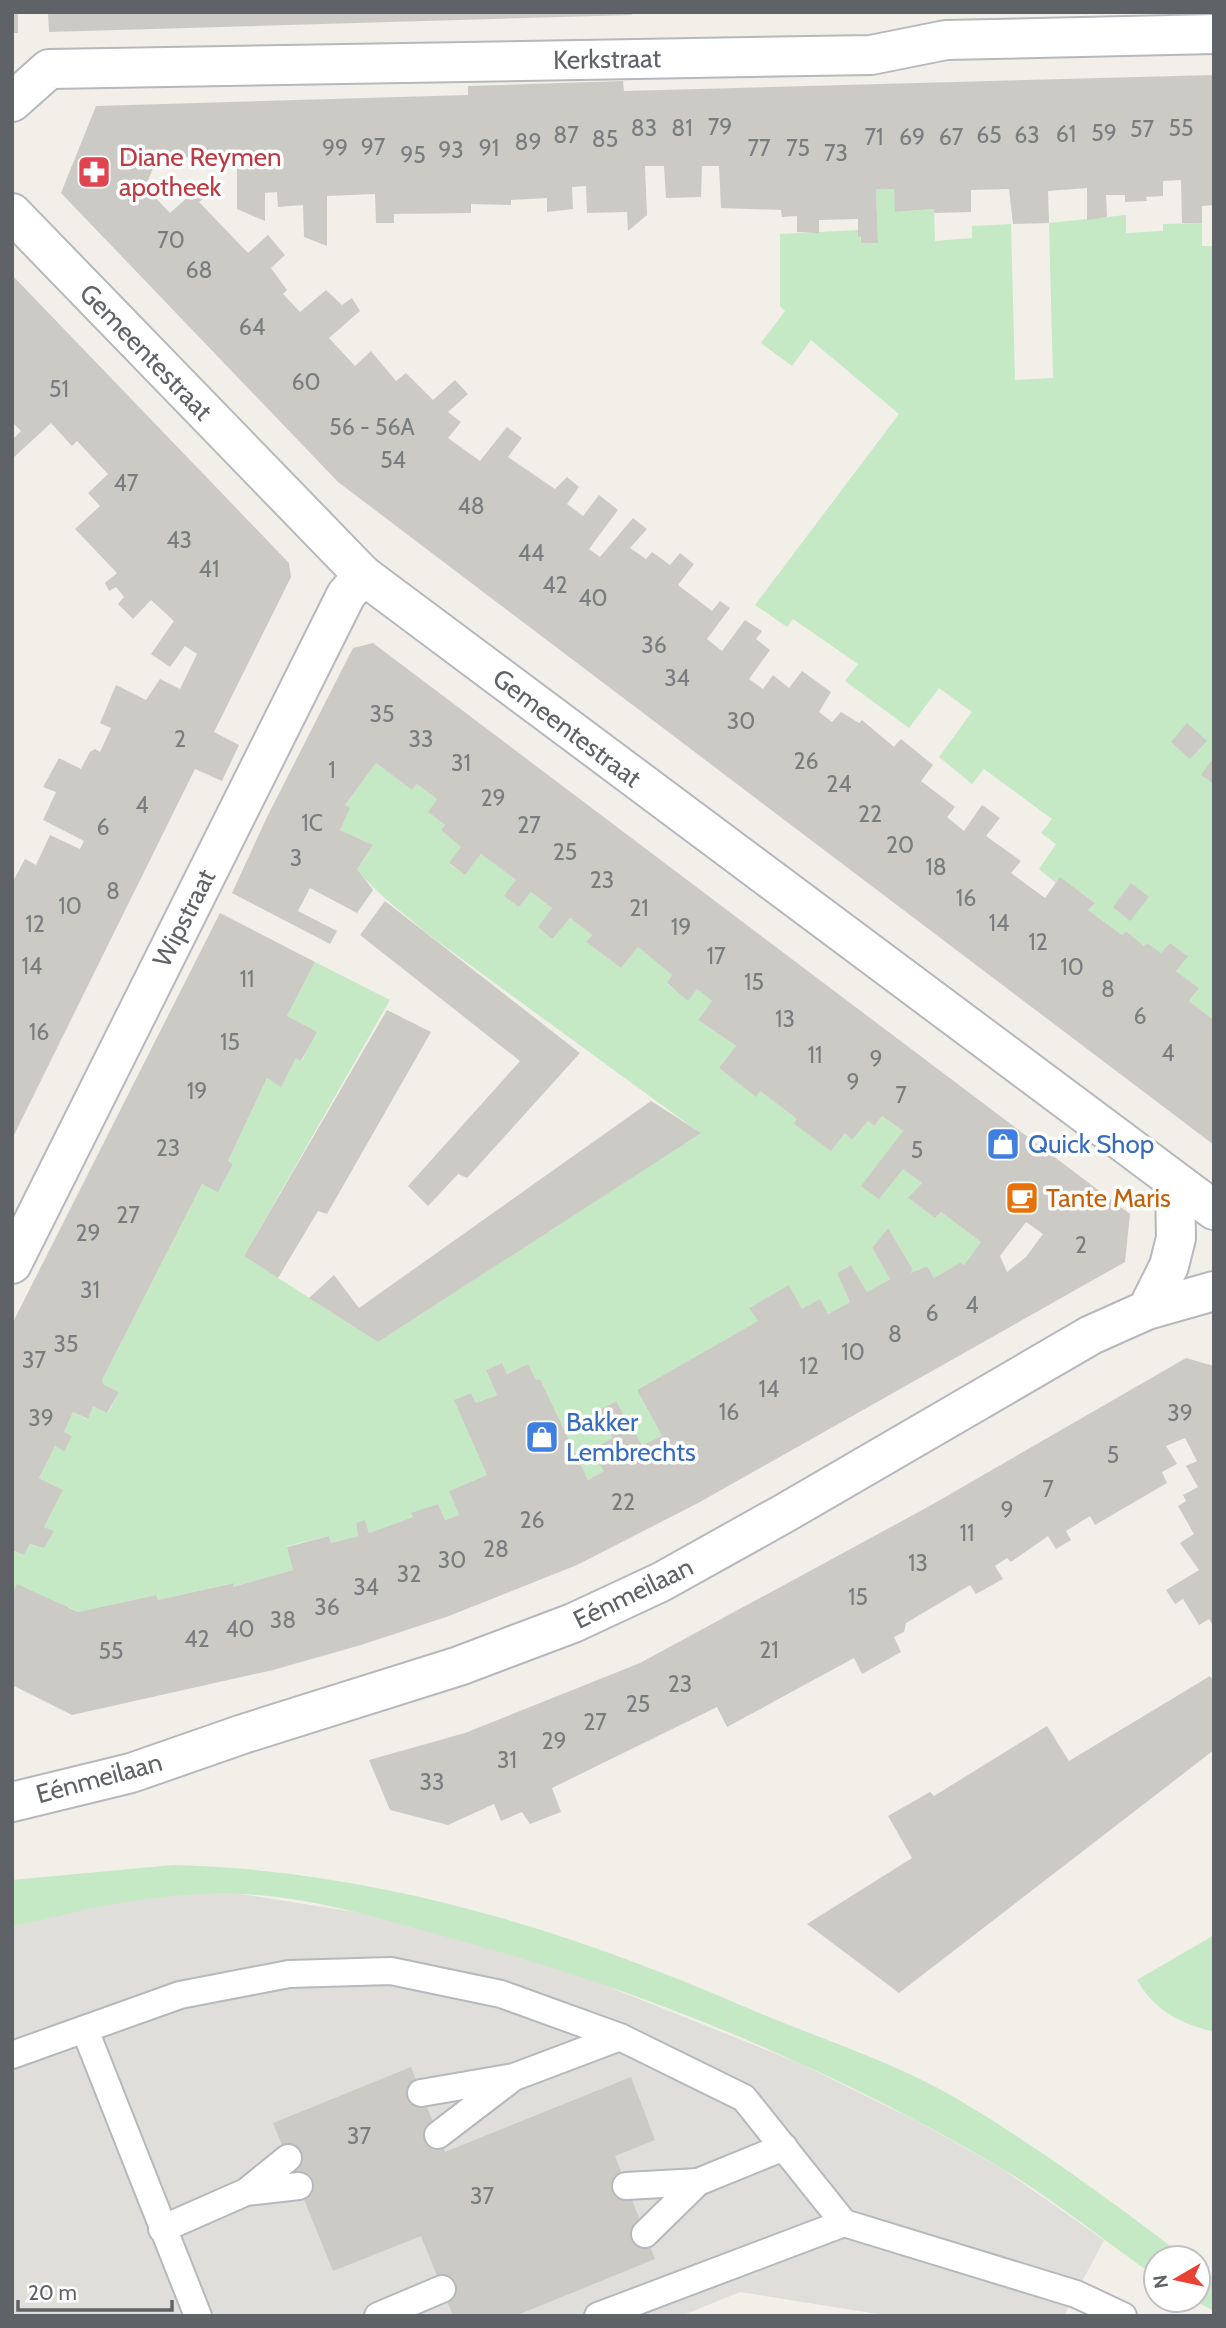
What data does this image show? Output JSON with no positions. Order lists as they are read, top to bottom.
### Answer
{
  "streets": {
    "street": [
      "Kerkstraat",
      "Gemeentestraat",
      "Wipstraat",
      "Eénmeilaan"
    ]
  },
  "crossings": [
    ["Gemeentestraat", "Wipstraat"]
  ],
  "places": {
    "pharmacy": ["Diane Reymen apotheek"],
    "shop": ["Quick Shop", "Bakker Lembrechts"],
    "cafe": ["Tante Maris"]
  },
  "house_numbers": [
    "79",
    "83",
    "81",
    "55",
    "57",
    "59",
    "61",
    "87",
    "65",
    "63",
    "71",
    "69",
    "67",
    "85",
    "89",
    "97",
    "99",
    "91",
    "77",
    "75",
    "93",
    "73",
    "95",
    "70",
    "68",
    "64",
    "60",
    "51",
    "56 - 56A",
    "54",
    "47",
    "48",
    "43",
    "44",
    "41",
    "42",
    "40",
    "36",
    "34",
    "35",
    "30",
    "2",
    "33",
    "26",
    "31",
    "1",
    "24",
    "29",
    "4",
    "22",
    "1C",
    "27",
    "6",
    "20",
    "25",
    "3",
    "18",
    "23",
    "8",
    "16",
    "10",
    "21",
    "14",
    "12",
    "19",
    "12",
    "17",
    "14",
    "10",
    "11",
    "15",
    "8",
    "6",
    "13",
    "16",
    "15",
    "4",
    "11",
    "9",
    "9",
    "19",
    "7",
    "23",
    "5",
    "27",
    "29",
    "2",
    "31",
    "4",
    "6",
    "8",
    "35",
    "10",
    "37",
    "12",
    "14",
    "16",
    "39",
    "39",
    "5",
    "7",
    "22",
    "9",
    "26",
    "11",
    "28",
    "30",
    "13",
    "32",
    "34",
    "15",
    "36",
    "38",
    "40",
    "42",
    "21",
    "55",
    "23",
    "25",
    "27",
    "29",
    "31",
    "33",
    "37",
    "37"
  ],
  "scale_bar": "20 m",
  "north": "left"
}
